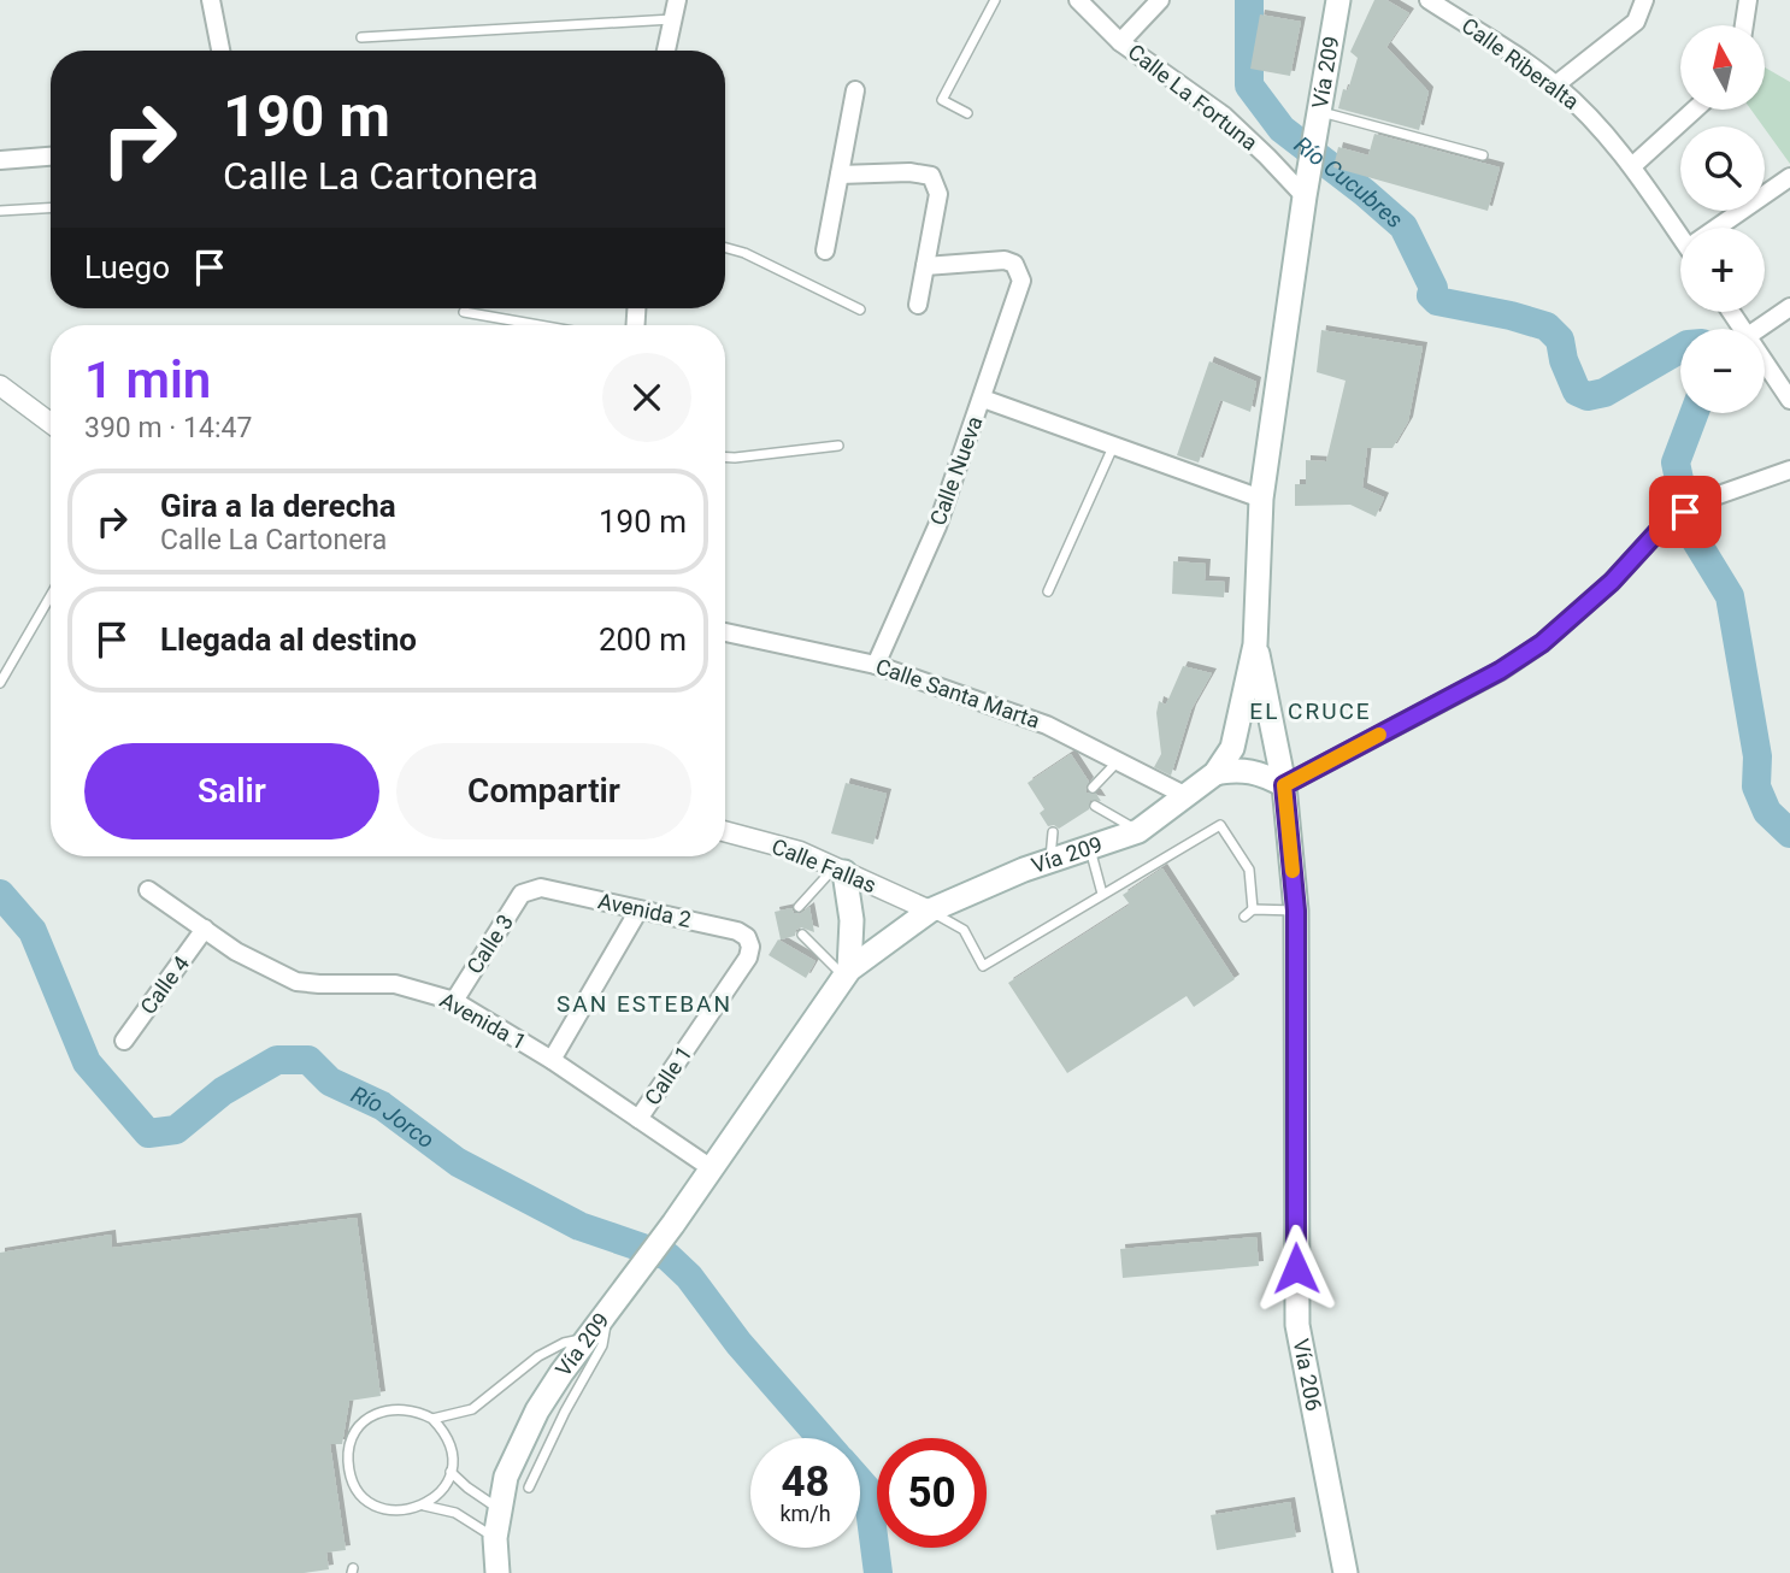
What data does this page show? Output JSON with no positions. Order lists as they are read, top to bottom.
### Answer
{
  "streets": {
    "main road": ["Vía 209", "Vía 206"],
    "street": [
      "Calle Riberalta",
      "Calle La Fortuna",
      "Calle Nueva",
      "Calle Santa Marta",
      "Calle Fallas",
      "Avenida 2",
      "Calle 3",
      "Calle 4",
      "Avenida 1",
      "Calle 1"
    ]
  },
  "crossings": [
    ["Vía 209", "Calle La Fortuna"],
    ["Vía 209", "Calle Santa Marta"],
    ["Vía 209", "Calle Fallas"],
    ["Vía 209", "Avenida 1"],
    ["Vía 209", "Vía 206"],
    ["Calle Nueva", "Calle Santa Marta"],
    ["Avenida 2", "Calle 3"],
    ["Avenida 2", "Calle 1"],
    ["Calle 3", "Avenida 1"],
    ["Calle 4", "Avenida 1"],
    ["Avenida 1", "Calle 1"]
  ],
  "districts": ["EL CRUCE", "SAN ESTEBAN"],
  "water": ["Río Cucubres", "Río Jorco"],
  "north": "top",
  "page": {
    "map_buttons": ["+", "−"],
    "turn": ["190 m", "Calle La Cartonera"],
    "then": "Luego",
    "heading": ["1 min", "390 m · 14:47"],
    "list": [
      {
        "name": "Gira a la derecha",
        "note": "Calle La Cartonera",
        "value": "190 m"
      },
      {
        "name": "Llegada al destino",
        "value": "200 m"
      }
    ],
    "buttons": ["Salir", "Compartir"],
    "speed": "48 km/h",
    "limit": "50"
  }
}
